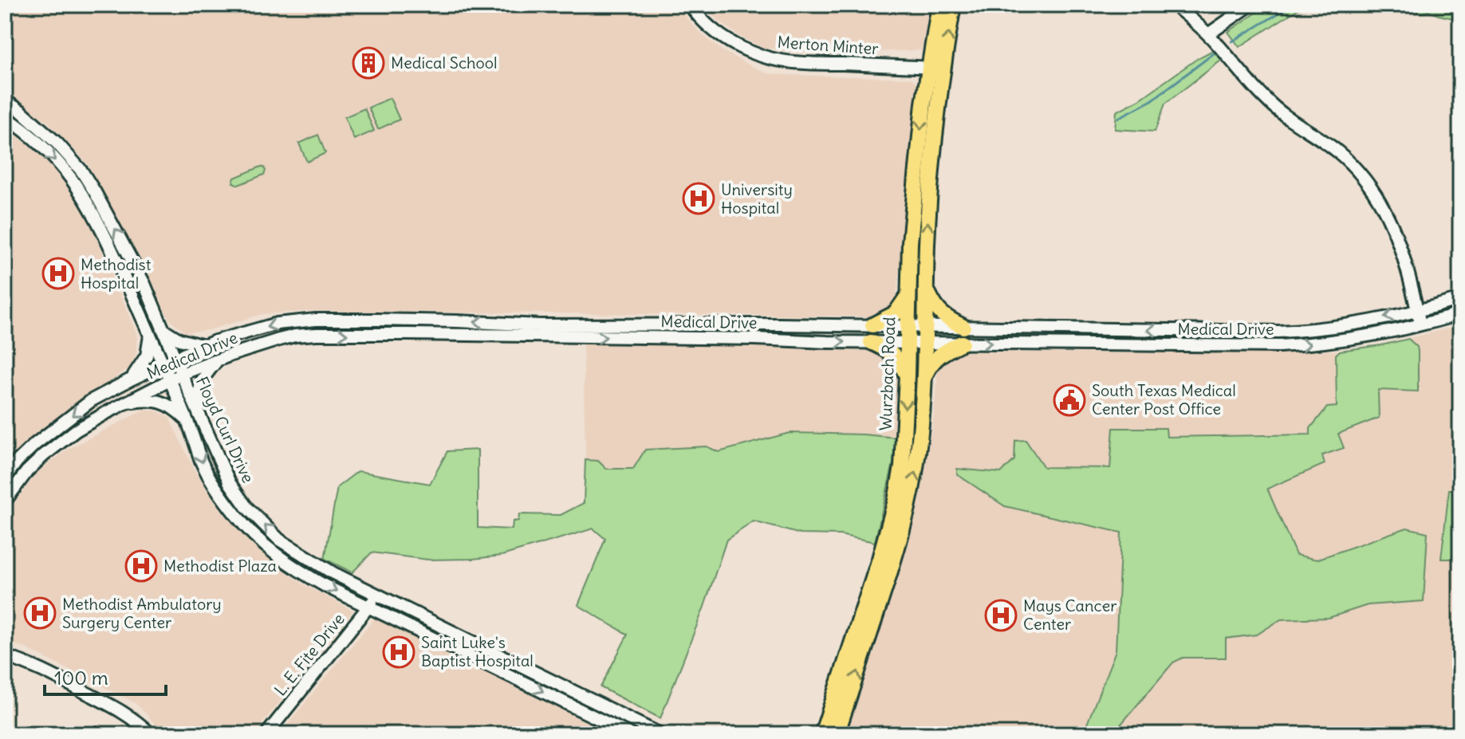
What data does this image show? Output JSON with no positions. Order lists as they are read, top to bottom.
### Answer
{
  "streets": {
    "main road": ["Wurzbach Road"],
    "street": [
      "Merton Minter",
      "Medical Drive",
      "Floyd Curl Drive",
      "L. E. Fite Drive"
    ]
  },
  "crossings": [
    ["Merton Minter", "Wurzbach Road"],
    ["Medical Drive", "Wurzbach Road"],
    ["Medical Drive", "Floyd Curl Drive"],
    ["Floyd Curl Drive", "L. E. Fite Drive"]
  ],
  "places": {
    "building": ["Medical School"],
    "hospital": [
      "University Hospital",
      "Methodist Hospital",
      "Methodist Plaza",
      "Methodist Ambulatory Surgery Center",
      "Mays Cancer Center",
      "Saint Luke's Baptist Hospital"
    ],
    "public building": ["South Texas Medical Center Post Office"]
  },
  "scale_bar": "100 m"
}
